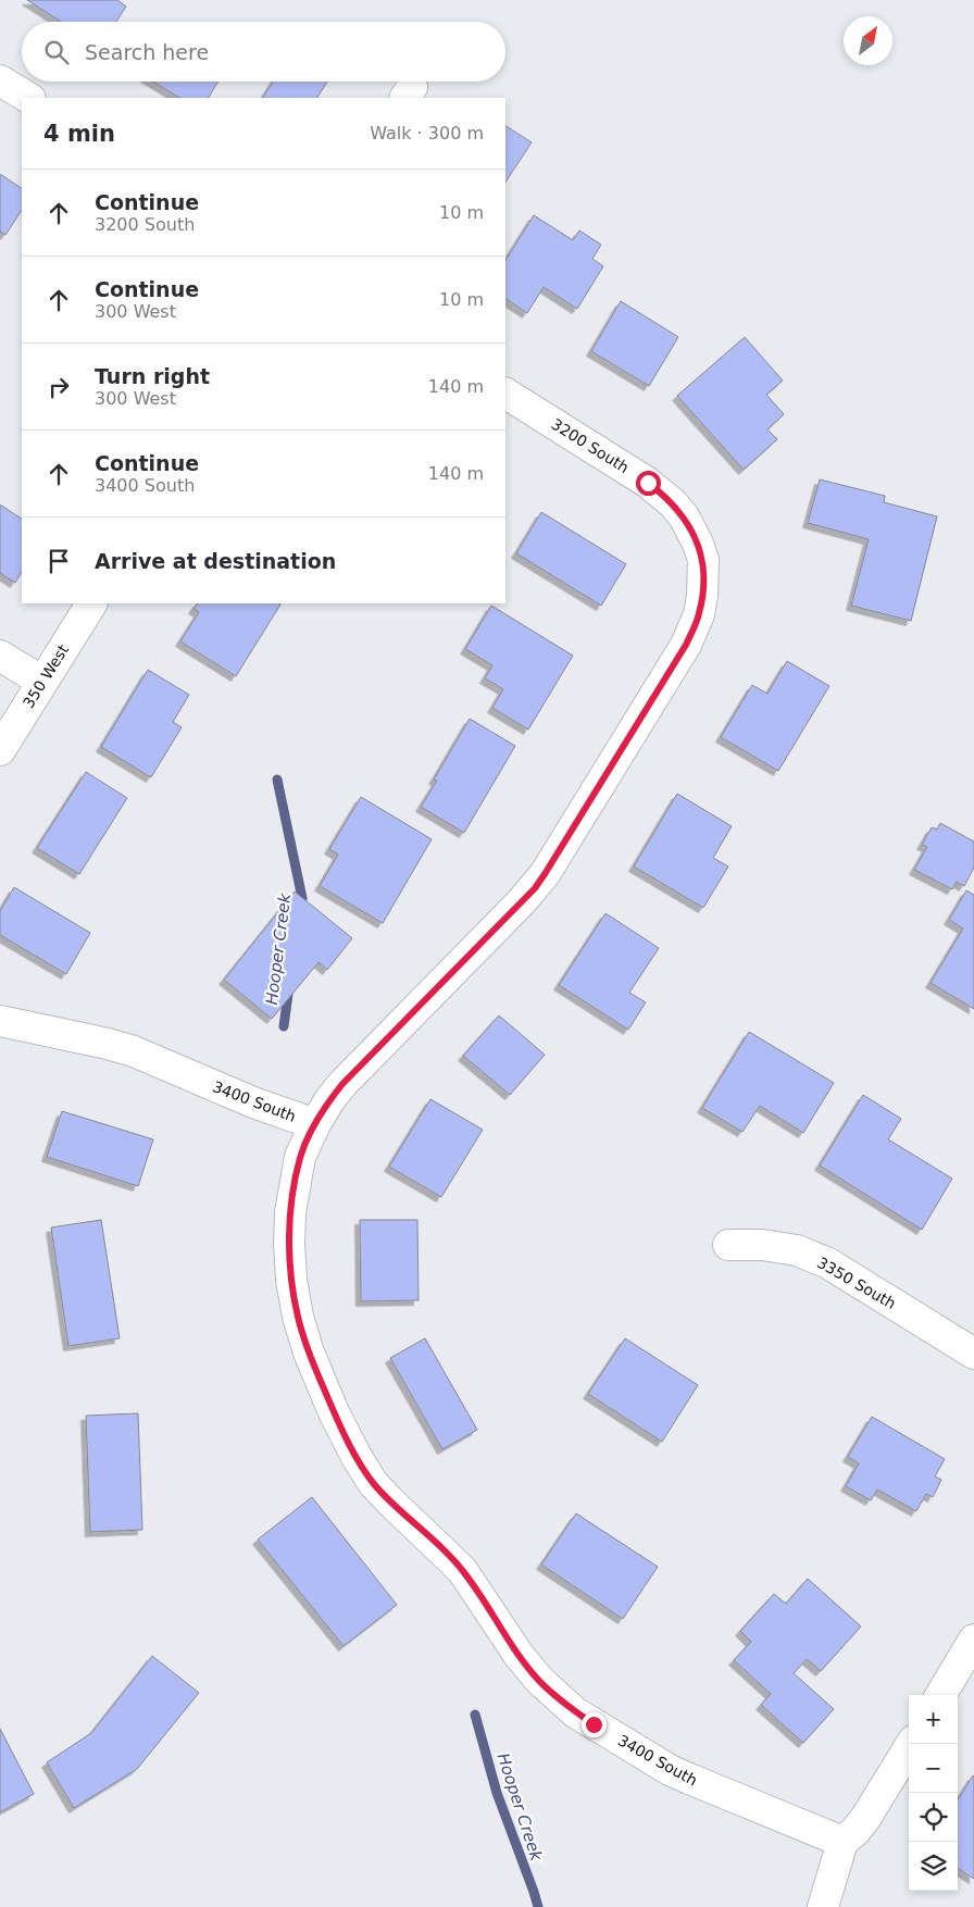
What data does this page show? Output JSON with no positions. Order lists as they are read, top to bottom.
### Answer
{
  "streets": {
    "street": [
      "3200 South",
      "350 West",
      "3400 South",
      "3350 South"
    ]
  },
  "crossings": [
    ["3200 South", "3400 South"]
  ],
  "water": ["Hooper Creek"],
  "north": "top right",
  "page": {
    "search": "Search here",
    "heading": ["4 min", "Walk · 300 m"],
    "list": [
      ["Continue", "3200 South", "10 m"],
      ["Continue", "300 West", "10 m"],
      ["Turn right", "300 West", "140 m"],
      ["Continue", "3400 South", "140 m"],
      "Arrive at destination"
    ],
    "map_buttons": ["+", "−"]
  }
}
